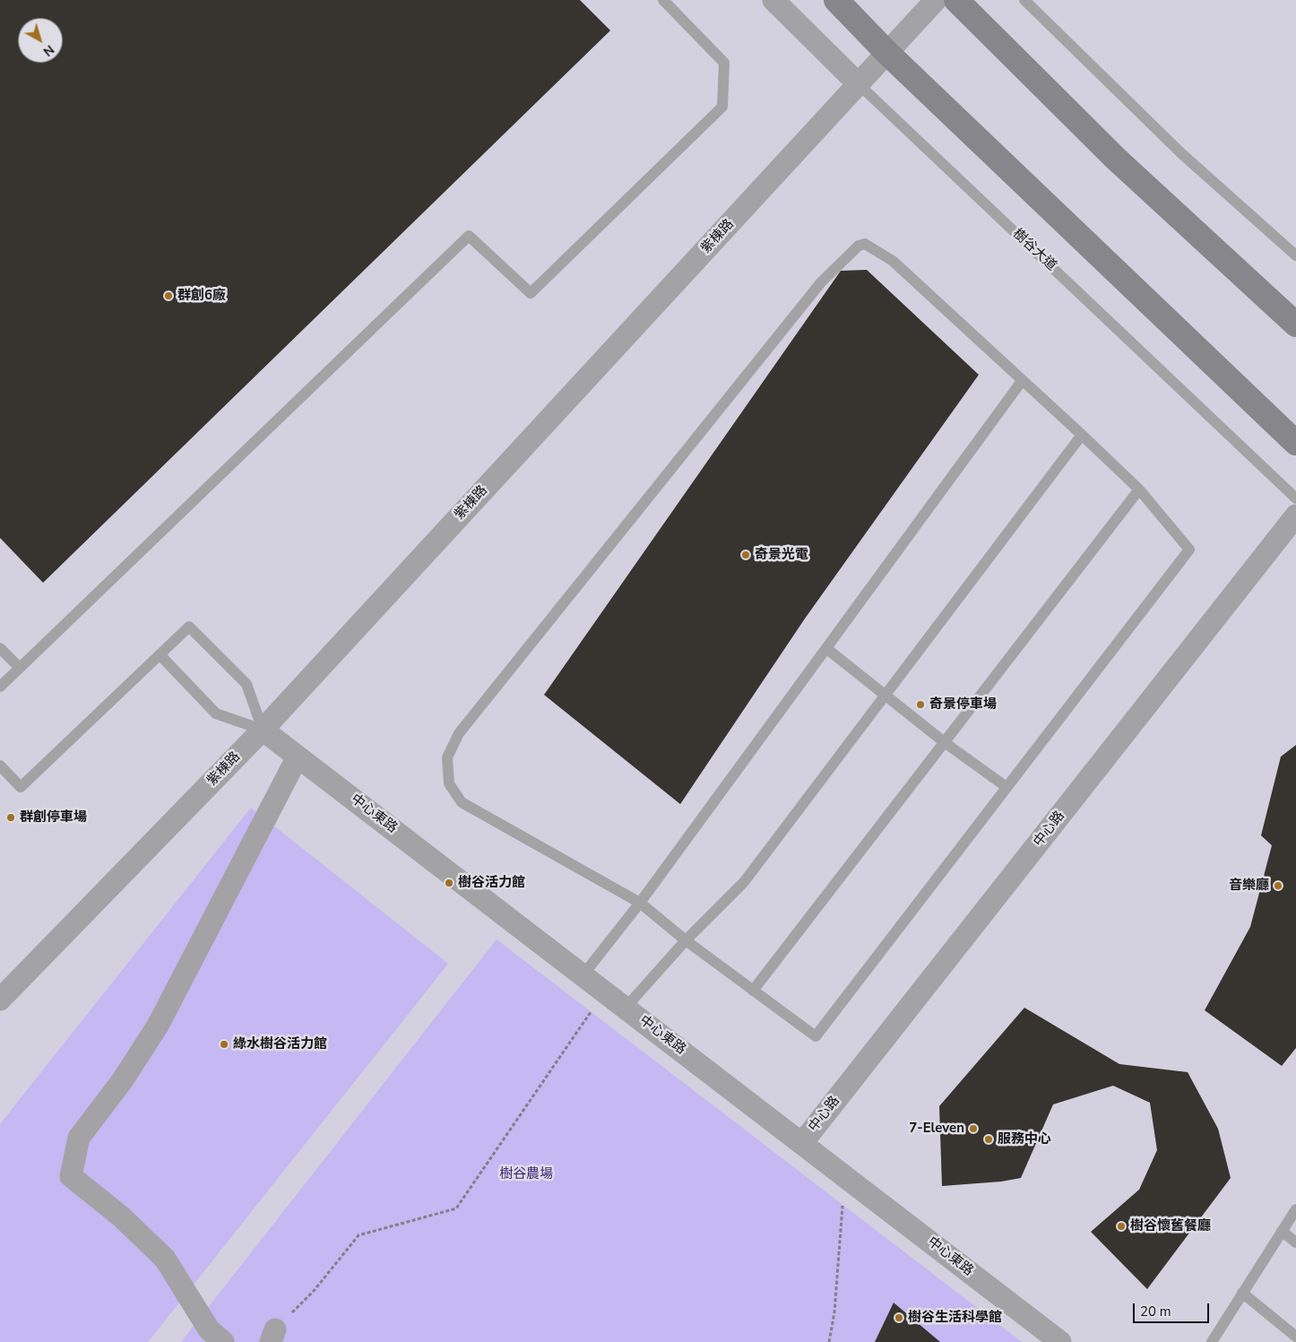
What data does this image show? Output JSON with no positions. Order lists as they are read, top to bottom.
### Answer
{
  "streets": {
    "street": [
      "紫棟路",
      "樹谷大道",
      "中心東路",
      "中心路"
    ]
  },
  "crossings": [
    ["紫棟路", "樹谷大道"],
    ["紫棟路", "中心東路"],
    ["中心東路", "中心路"]
  ],
  "parks": ["樹谷農場"],
  "places": [
    "群創6廠",
    "奇景光電",
    "奇景停車場",
    "群創停車場",
    "樹谷活力館",
    "音樂廳",
    "綠水樹谷活力館",
    "7-Eleven",
    "服務中心",
    "樹谷懷舊餐廳",
    "樹谷生活科學館"
  ],
  "scale_bar": "20 m",
  "north": "bottom right"
}
